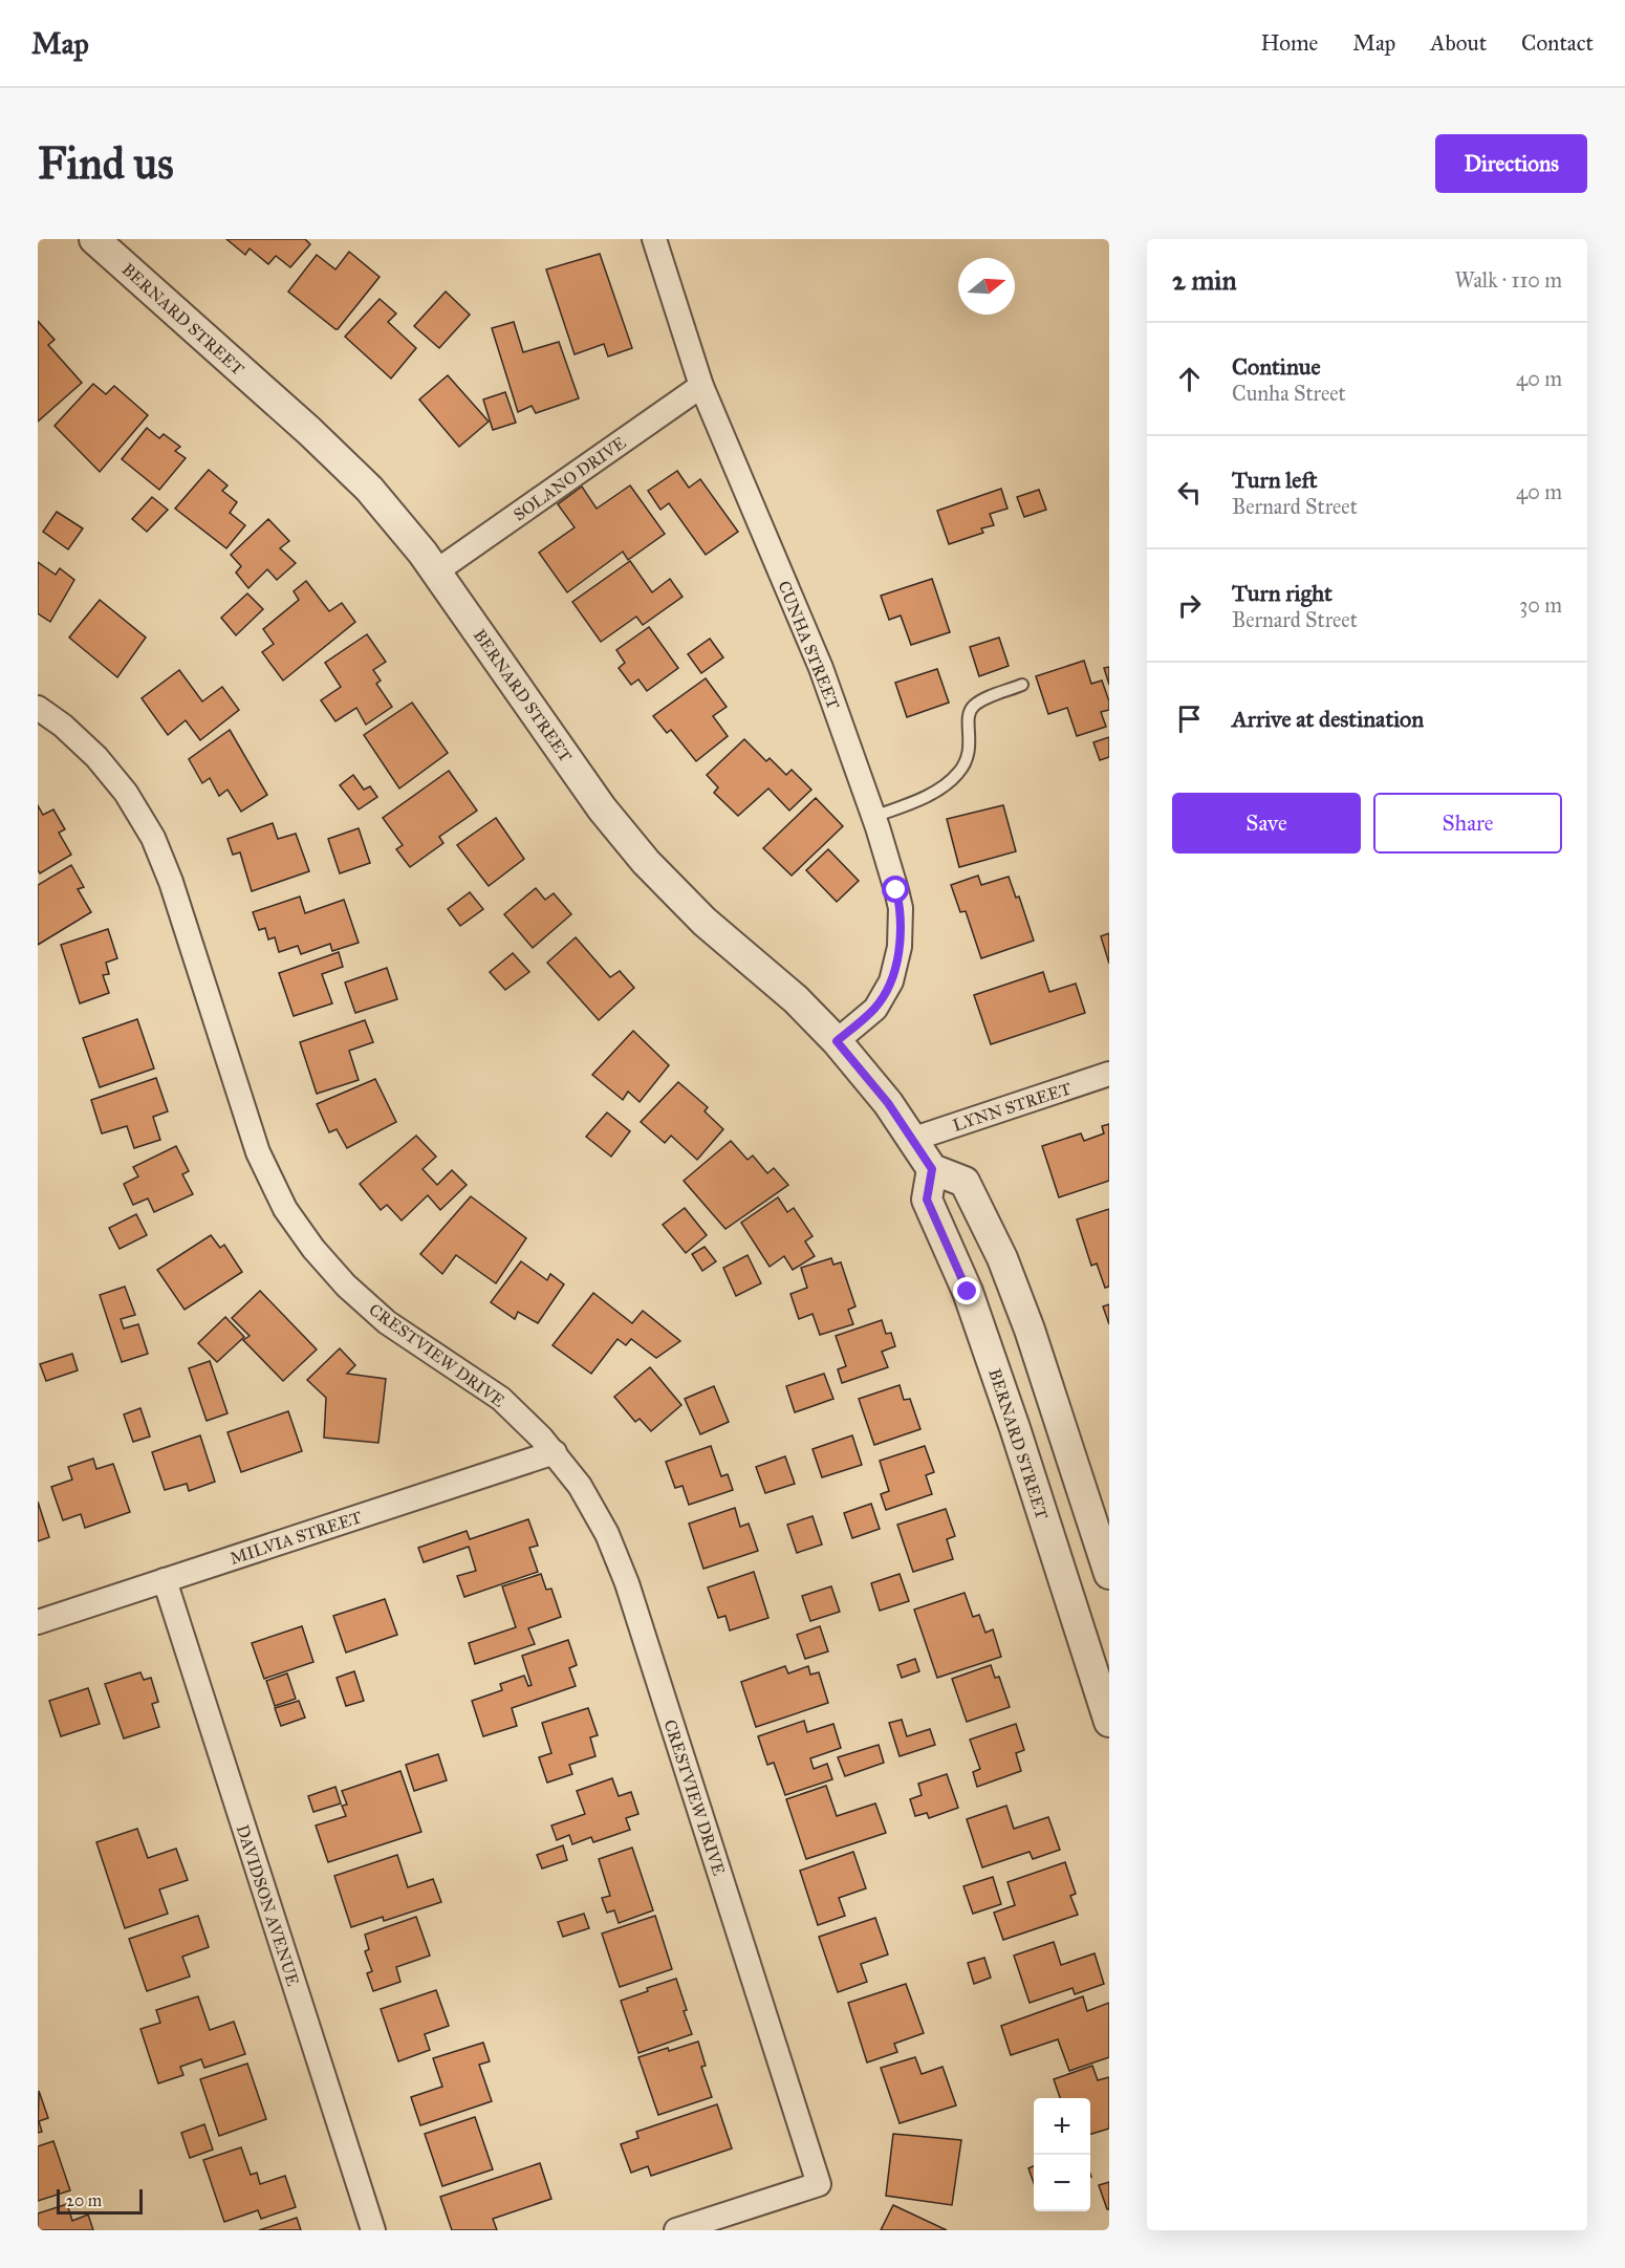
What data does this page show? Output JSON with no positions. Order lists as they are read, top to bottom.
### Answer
{
  "streets": {
    "street": [
      "BERNARD STREET",
      "SOLANO DRIVE",
      "CUNHA STREET",
      "LYNN STREET",
      "CRESTVIEW DRIVE",
      "MILVIA STREET",
      "DAVIDSON AVENUE"
    ]
  },
  "crossings": [
    ["BERNARD STREET", "SOLANO DRIVE"],
    ["BERNARD STREET", "CUNHA STREET"],
    ["BERNARD STREET", "LYNN STREET"],
    ["SOLANO DRIVE", "CUNHA STREET"],
    ["CRESTVIEW DRIVE", "MILVIA STREET"],
    ["MILVIA STREET", "DAVIDSON AVENUE"]
  ],
  "scale_bar": "20 m",
  "north": "right",
  "page": {
    "header": "Map",
    "nav": [
      "Home",
      "Map",
      "About",
      "Contact"
    ],
    "buttons": [
      "Directions",
      ["Save", "Share"]
    ],
    "title": "Find us",
    "heading": ["2 min", "Walk · 110 m"],
    "list": [
      ["Continue", "Cunha Street", "40 m"],
      ["Turn left", "Bernard Street", "40 m"],
      ["Turn right", "Bernard Street", "30 m"],
      "Arrive at destination"
    ],
    "map_buttons": ["+", "−"],
    "scale": "20 m"
  }
}
